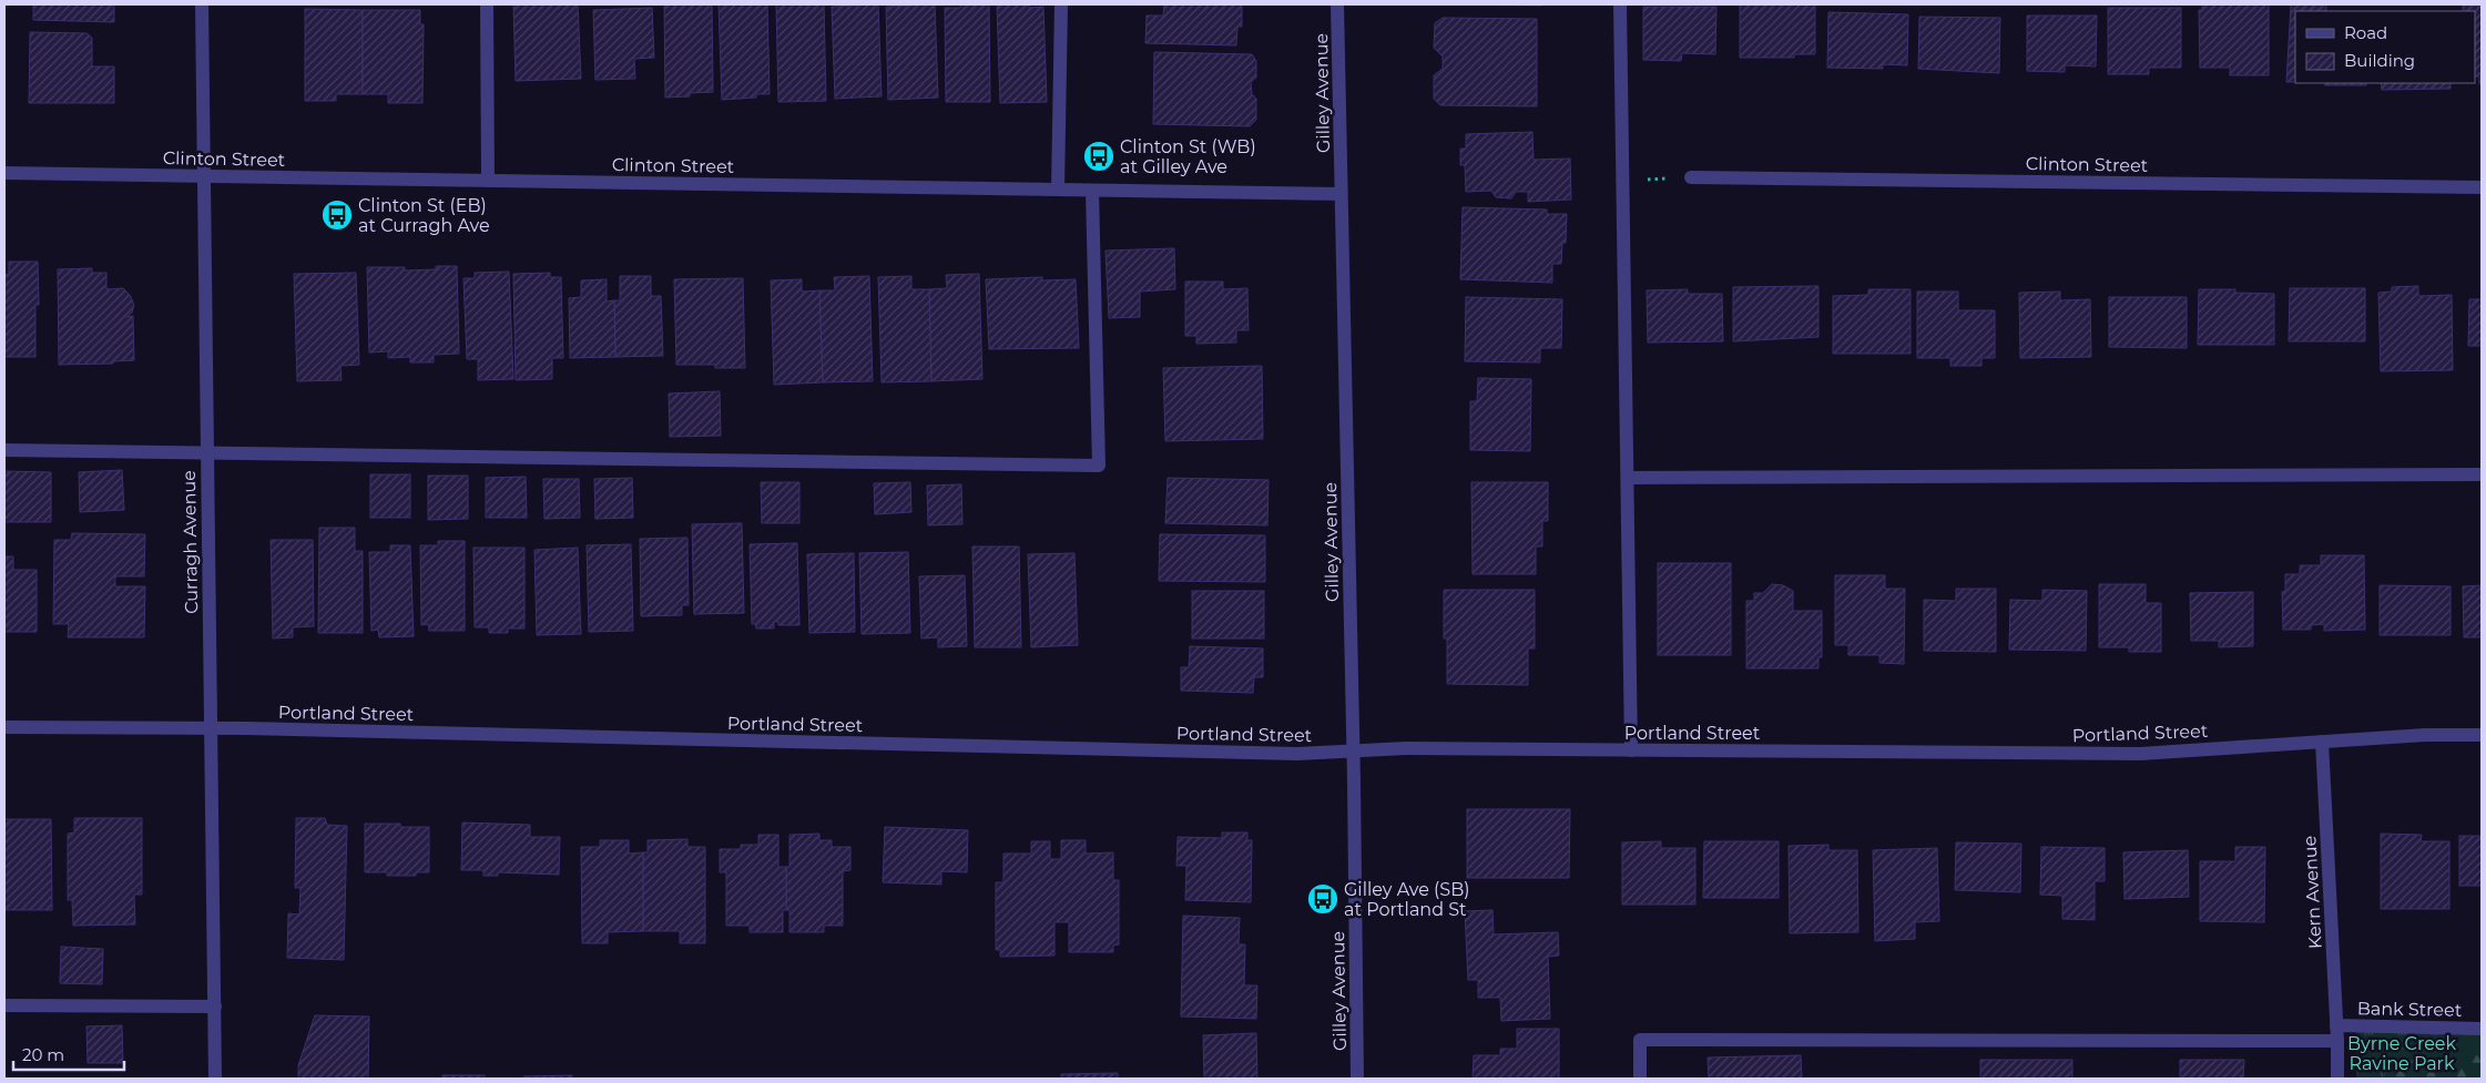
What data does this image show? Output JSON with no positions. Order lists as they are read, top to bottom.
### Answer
{
  "streets": {
    "street": [
      "Gilley Avenue",
      "Clinton Street",
      "Curragh Avenue",
      "Portland Street",
      "Kern Avenue",
      "Bank Street"
    ]
  },
  "crossings": [
    ["Gilley Avenue", "Clinton Street"],
    ["Gilley Avenue", "Portland Street"],
    ["Clinton Street", "Curragh Avenue"],
    ["Curragh Avenue", "Portland Street"],
    ["Portland Street", "Kern Avenue"],
    ["Kern Avenue", "Bank Street"]
  ],
  "parks": ["Byrne Creek Ravine Park"],
  "places": {
    "bus stop": ["Clinton St (WB) at Gilley Ave", "Clinton St (EB) at Curragh Ave", "Gilley Ave (SB) at Portland St"]
  },
  "legend": ["Road", "Building"],
  "scale_bar": "20 m"
}
